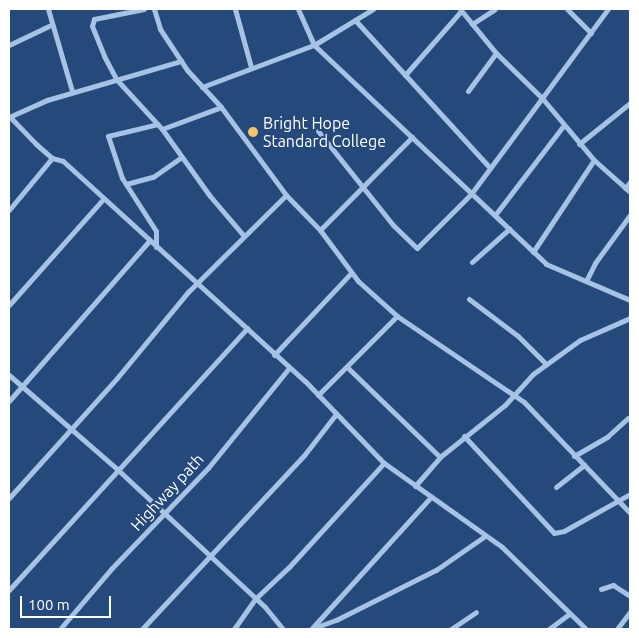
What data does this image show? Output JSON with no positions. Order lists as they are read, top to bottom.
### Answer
{
  "streets": {
    "street": ["Highway path"]
  },
  "places": ["Bright Hope Standard College"],
  "scale_bar": "100 m"
}
